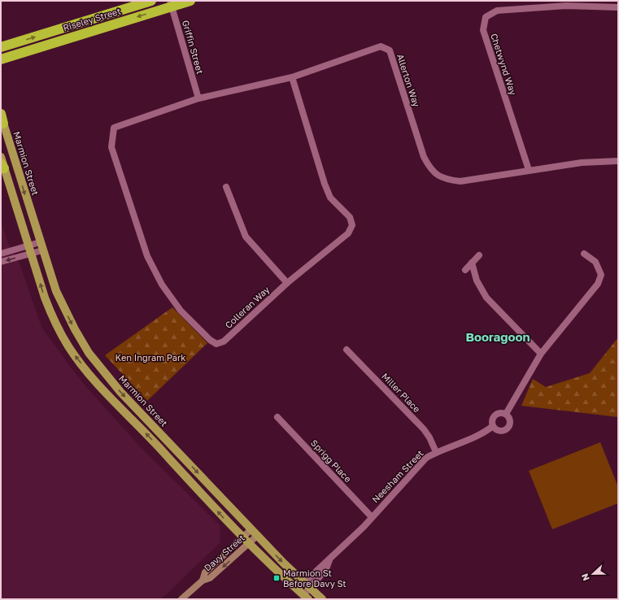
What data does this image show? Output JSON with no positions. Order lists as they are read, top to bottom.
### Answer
{
  "streets": {
    "highway": ["Riseley Street"],
    "main road": ["Marmion Street"],
    "street": [
      "Griffin Street",
      "Chetwynd Way",
      "Allerton Way",
      "Colleran Way",
      "Miller Place",
      "Sprigg Place",
      "Neesham Street",
      "Davy Street"
    ]
  },
  "crossings": [
    ["Riseley Street", "Griffin Street"],
    ["Griffin Street", "Allerton Way"],
    ["Chetwynd Way", "Allerton Way"],
    ["Allerton Way", "Colleran Way"],
    ["Marmion Street", "Neesham Street"],
    ["Marmion Street", "Davy Street"],
    ["Miller Place", "Neesham Street"],
    ["Sprigg Place", "Neesham Street"]
  ],
  "districts": ["Booragoon"],
  "parks": ["Ken Ingram Park"],
  "places": {
    "transit": ["Marmion St Before Davy St"]
  },
  "north": "left"
}
